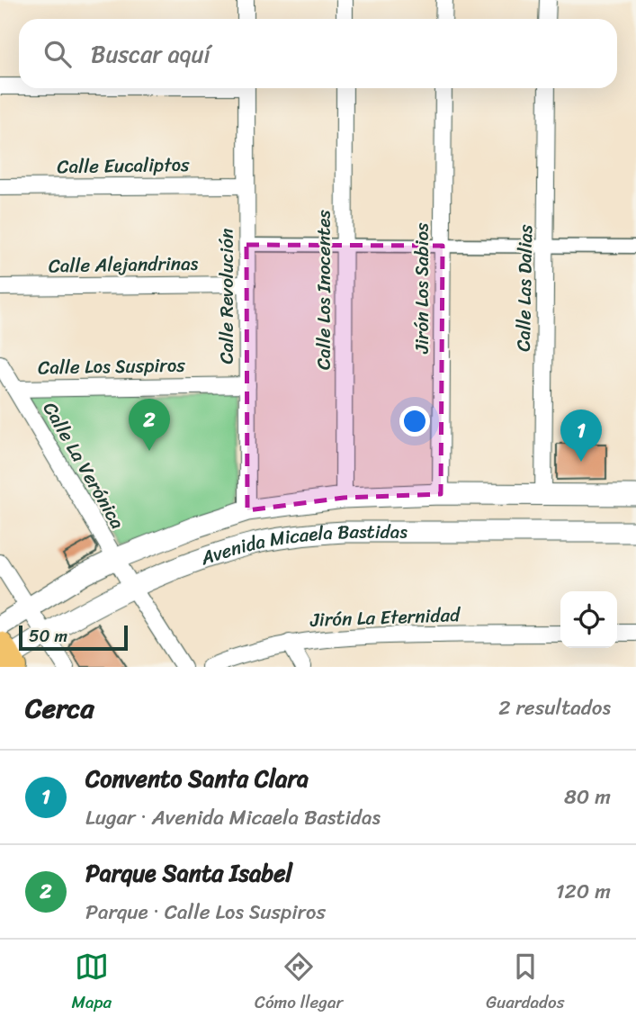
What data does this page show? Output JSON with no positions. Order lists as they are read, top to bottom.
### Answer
{
  "streets": {
    "street": [
      "Calle Eucaliptos",
      "Calle Alejandrinas",
      "Jirón Los Sabios",
      "Calle Las Dalias",
      "Calle Los Inocentes",
      "Calle Revolución",
      "Calle Los Suspiros",
      "Calle La Verónica",
      "Avenida Micaela Bastidas",
      "Jirón La Eternidad"
    ]
  },
  "crossings": [
    ["Calle Eucaliptos", "Calle Revolución"],
    ["Calle Alejandrinas", "Calle Revolución"],
    ["Jirón Los Sabios", "Avenida Micaela Bastidas"],
    ["Calle Las Dalias", "Avenida Micaela Bastidas"],
    ["Calle Los Inocentes", "Avenida Micaela Bastidas"],
    ["Calle Revolución", "Calle Los Suspiros"],
    ["Calle Revolución", "Avenida Micaela Bastidas"],
    ["Calle Los Suspiros", "Calle La Verónica"],
    ["Calle La Verónica", "Avenida Micaela Bastidas"]
  ],
  "scale_bar": "50 m",
  "page": {
    "search": "Buscar aquí",
    "pins": ["2", "1"],
    "scale": "50 m",
    "heading": ["Cerca", "2 resultados"],
    "list": [
      {
        "mark": "1",
        "name": "Convento Santa Clara",
        "note": "Lugar · Avenida Micaela Bastidas",
        "value": "80 m"
      },
      {
        "mark": "2",
        "name": "Parque Santa Isabel",
        "note": "Parque · Calle Los Suspiros",
        "value": "120 m"
      }
    ],
    "nav": ["Mapa", "Cómo llegar", "Guardados"]
  }
}
